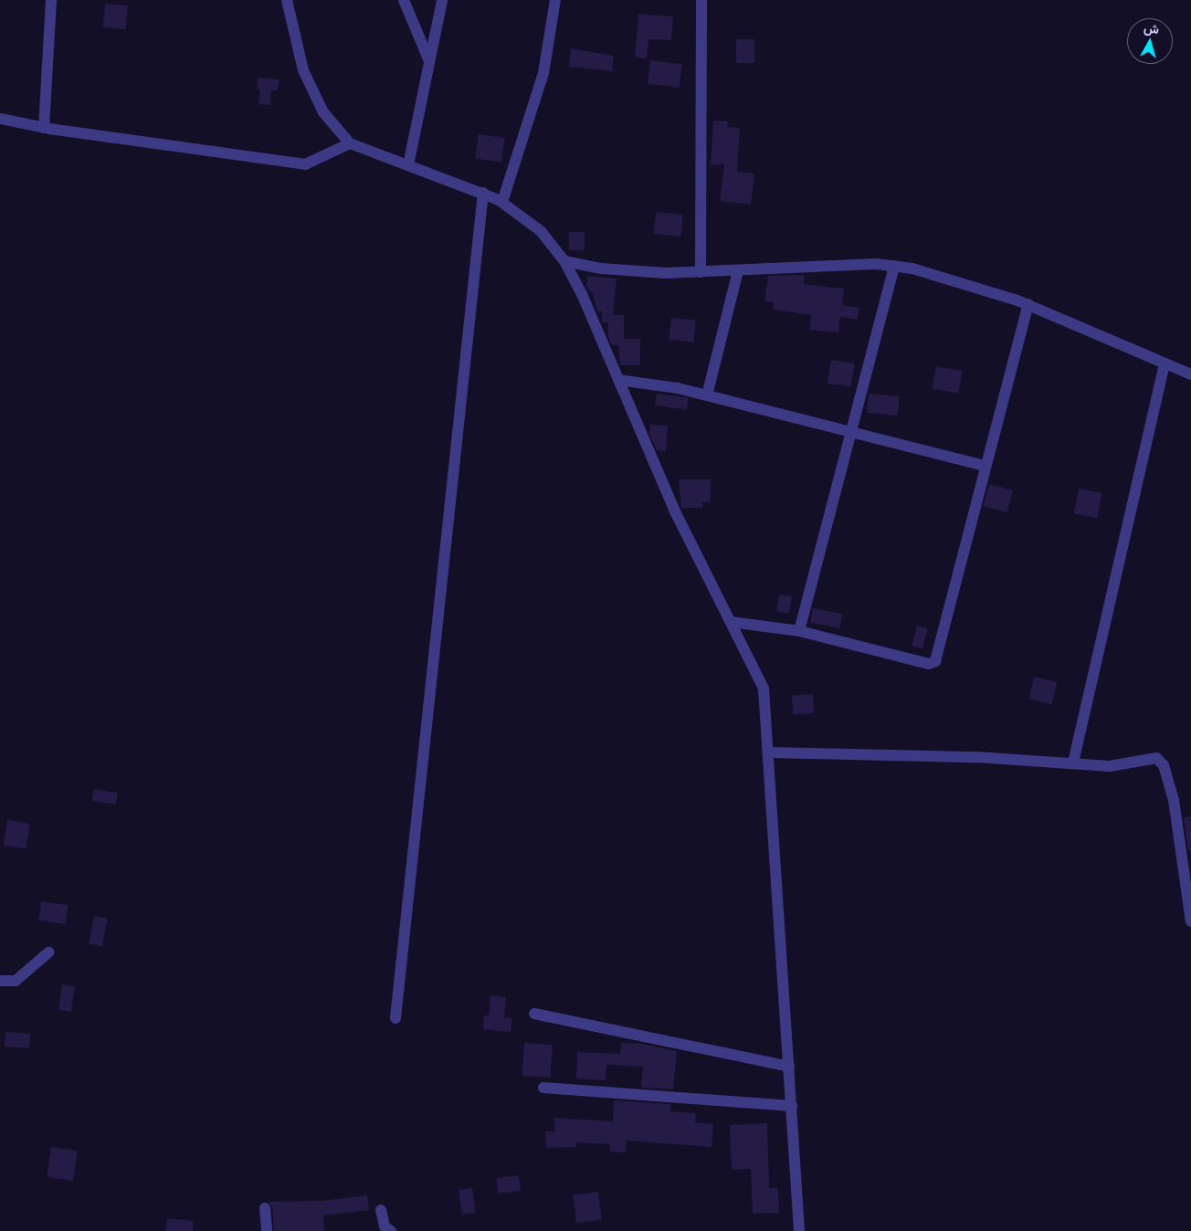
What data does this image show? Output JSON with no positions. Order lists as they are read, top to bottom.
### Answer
{
  "north": "top"
}
